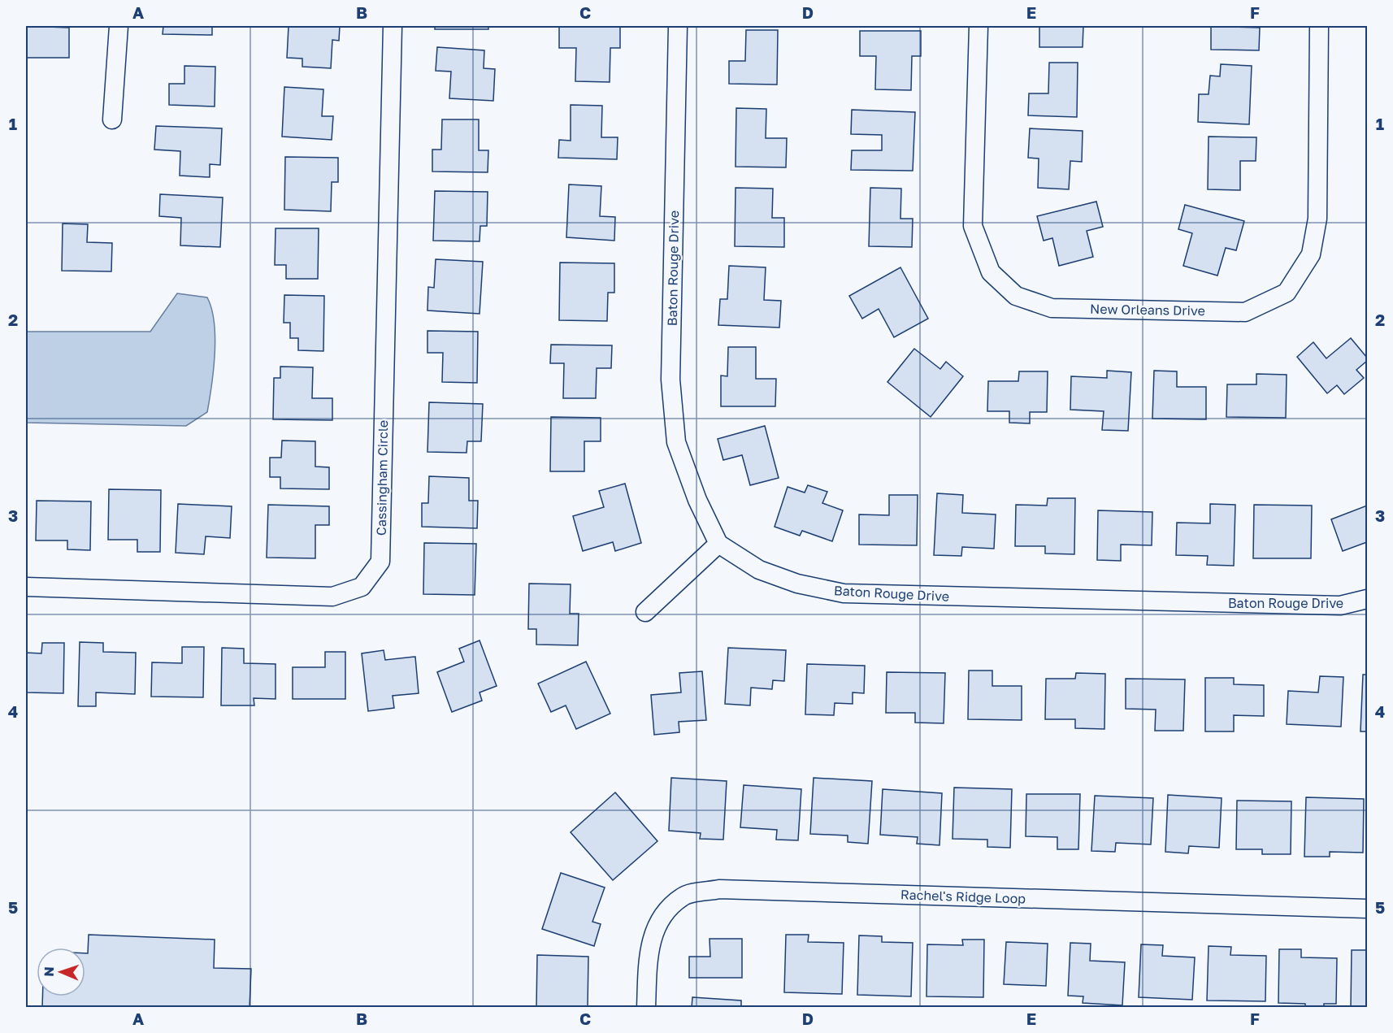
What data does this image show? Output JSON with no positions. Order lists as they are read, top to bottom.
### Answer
{
  "streets": {
    "street": [
      "Baton Rouge Drive",
      "New Orleans Drive",
      "Cassingham Circle",
      "Rachel's Ridge Loop"
    ]
  },
  "north": "left",
  "grid": {
    "columns": [
      "A",
      "B",
      "C",
      "D",
      "E",
      "F"
    ],
    "rows": [
      "1",
      "2",
      "3",
      "4",
      "5"
    ]
  }
}
